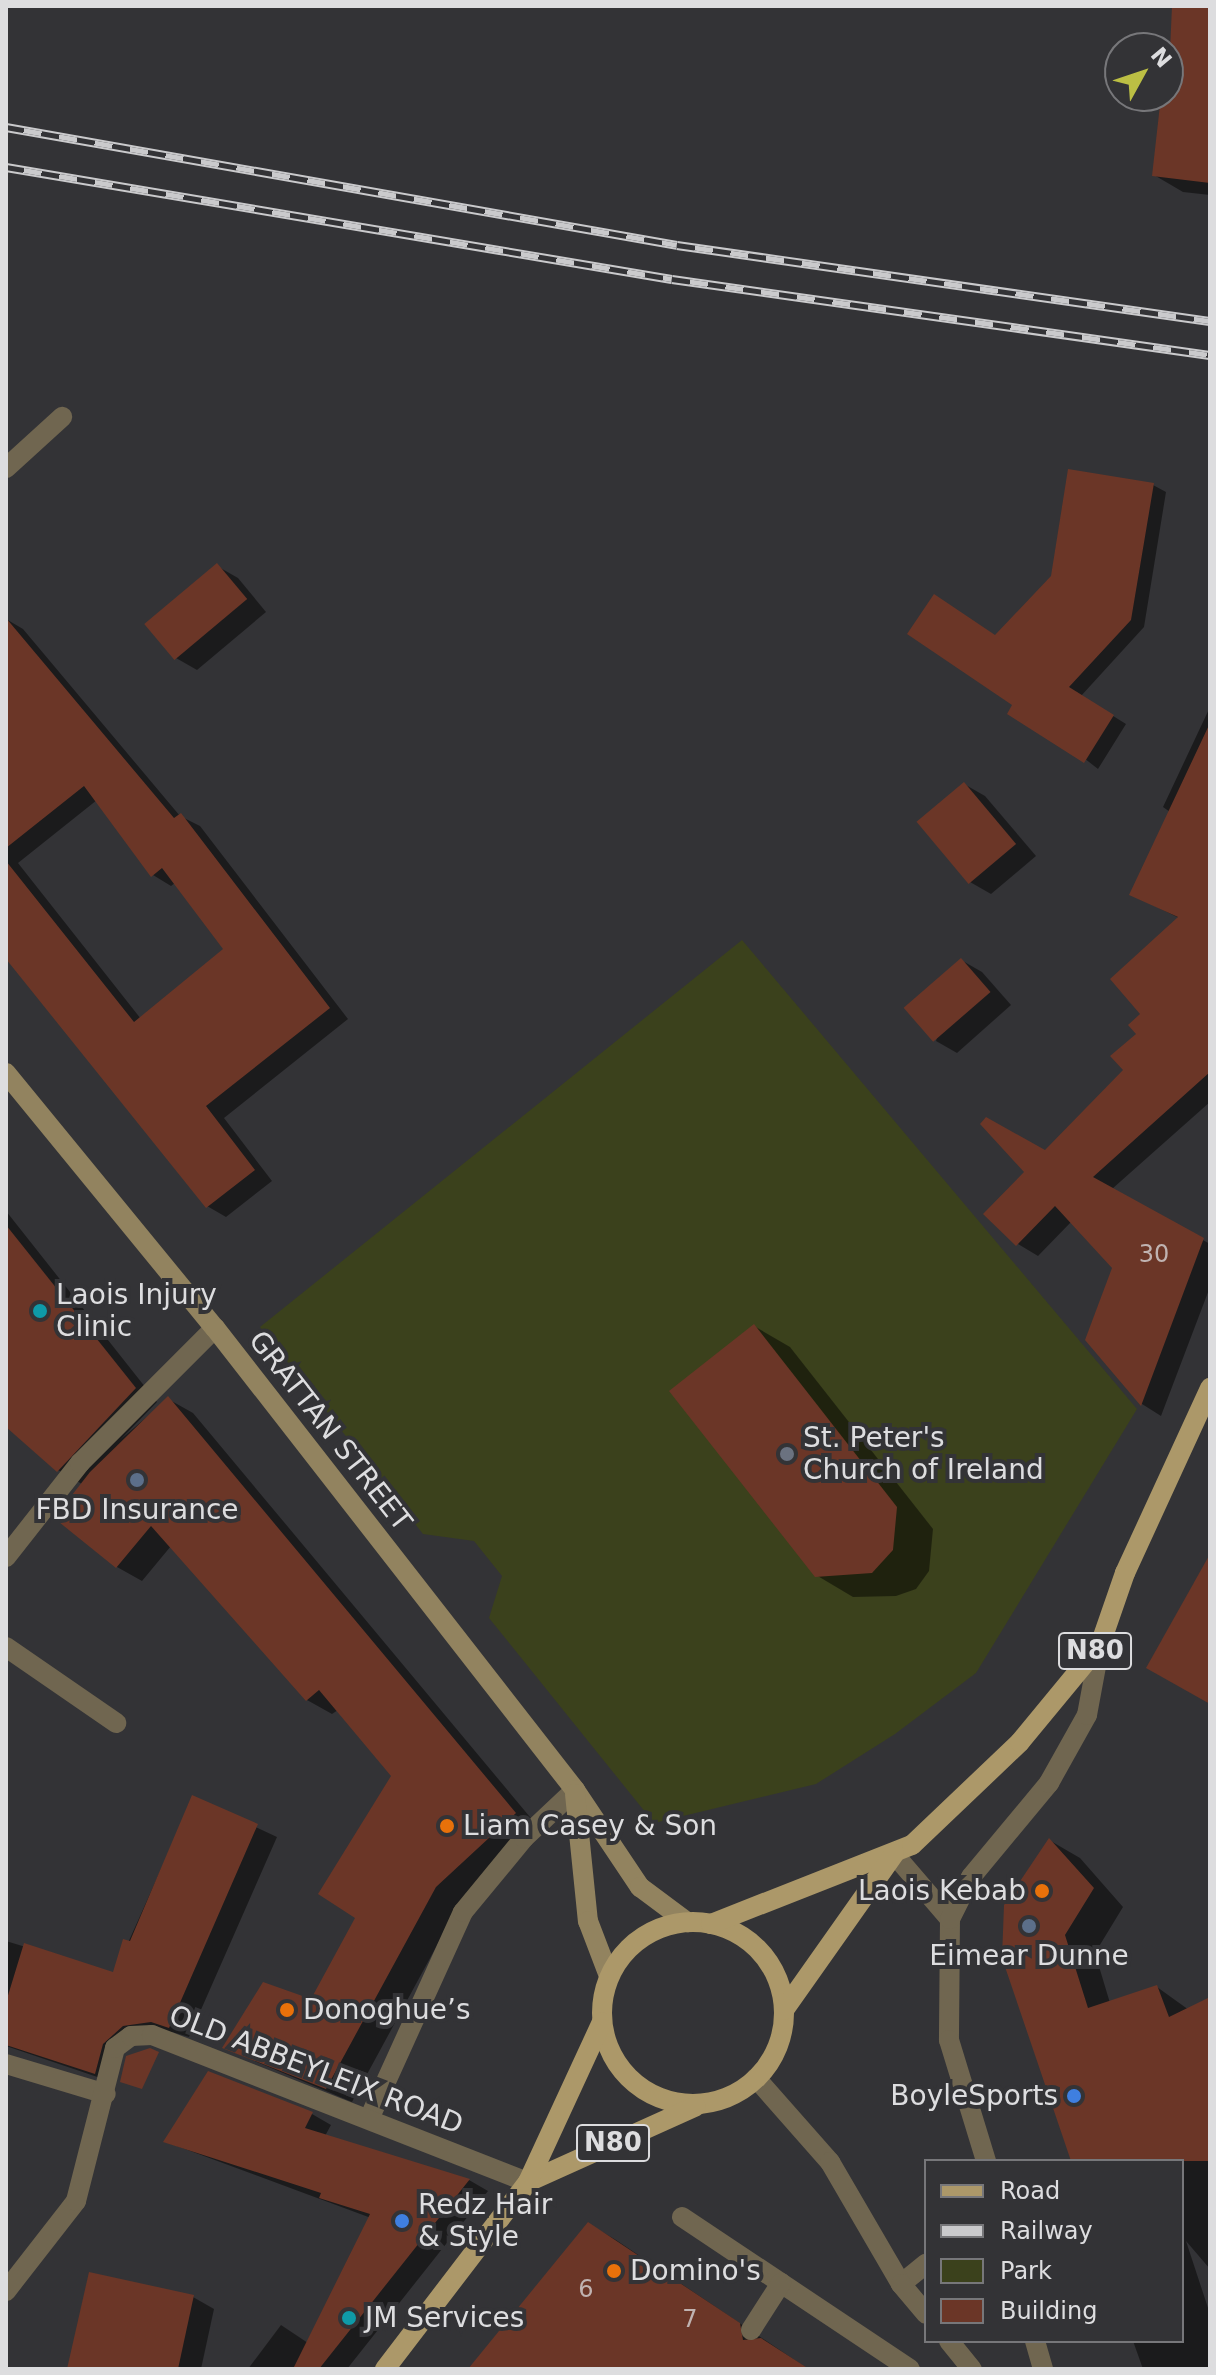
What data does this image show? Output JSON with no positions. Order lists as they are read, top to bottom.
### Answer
{
  "streets": {
    "main road": ["GRATTAN STREET", "N80"],
    "street": ["OLD ABBEYLEIX ROAD"]
  },
  "crossings": [
    ["GRATTAN STREET", "N80"],
    ["N80", "OLD ABBEYLEIX ROAD"]
  ],
  "places": [
    "Laois Injury Clinic",
    "St. Peter's Church of Ireland",
    "FBD Insurance",
    "Liam Casey & Son",
    "Laois Kebab",
    "Eimear Dunne",
    "Donoghue’s",
    "BoyleSports",
    "Redz Hair & Style",
    "Domino's",
    "JM Services"
  ],
  "house_numbers": ["30", "6", "7"],
  "legend": [
    "Road",
    "Railway",
    "Park",
    "Building"
  ],
  "north": "top right"
}
